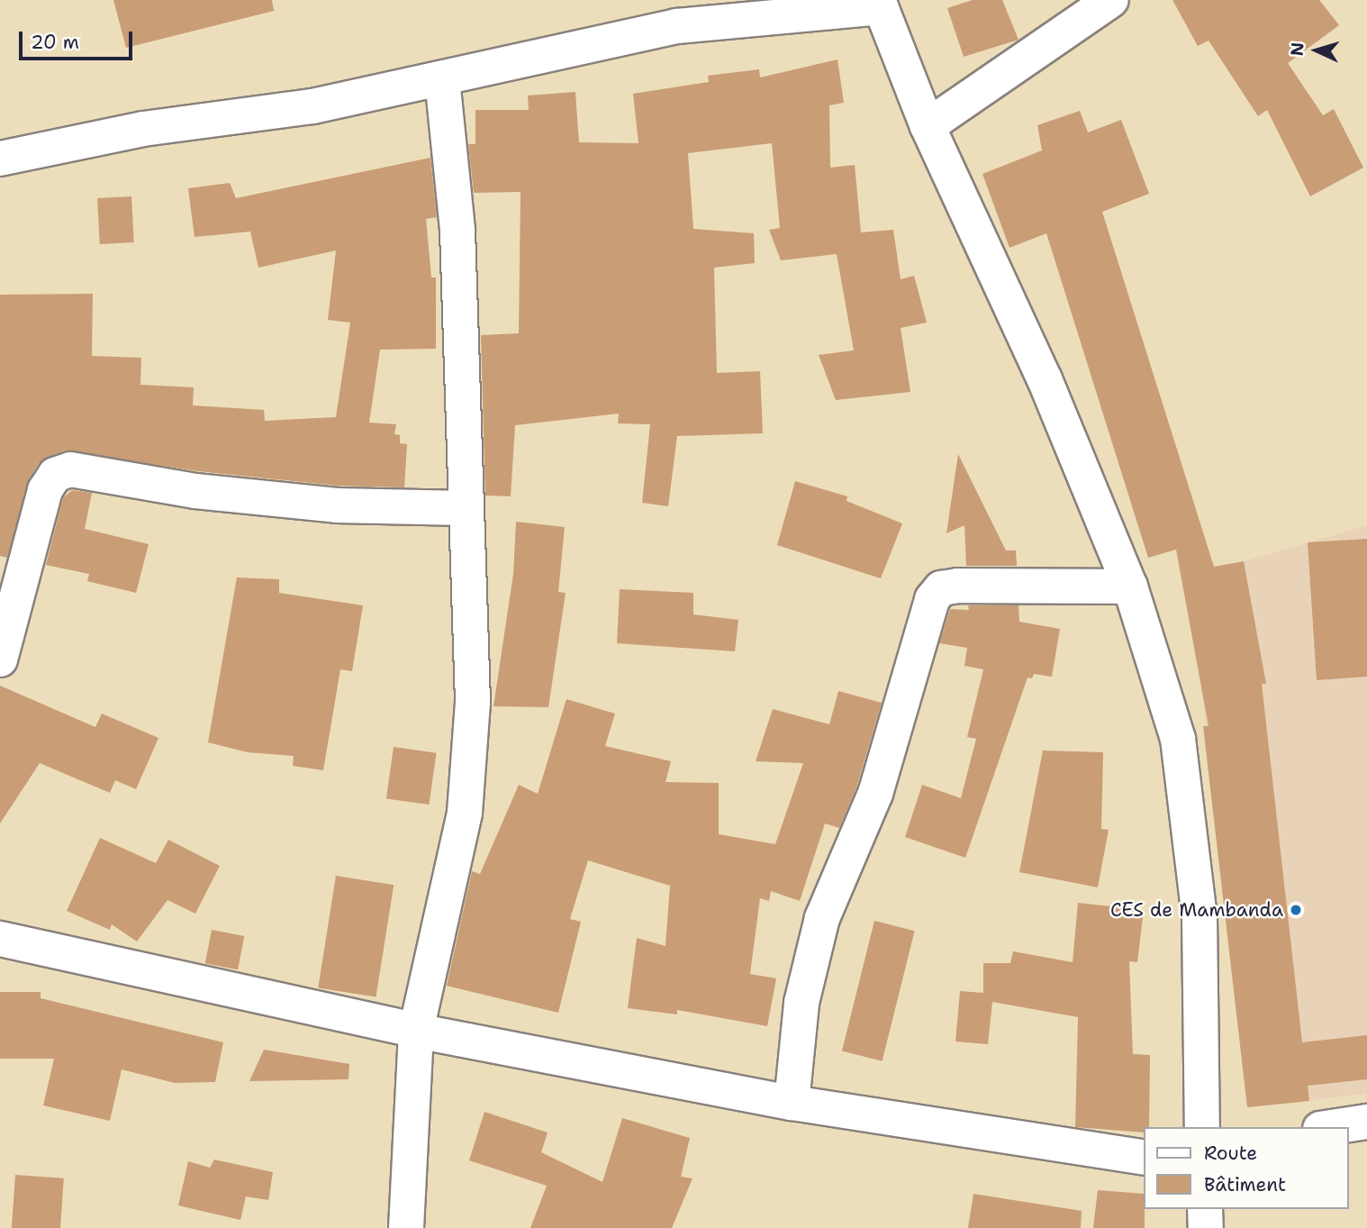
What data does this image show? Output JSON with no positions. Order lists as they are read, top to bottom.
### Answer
{
  "places": ["CES de Mambanda"],
  "legend": ["Route", "Bâtiment"],
  "scale_bar": "20 m",
  "north": "left"
}
